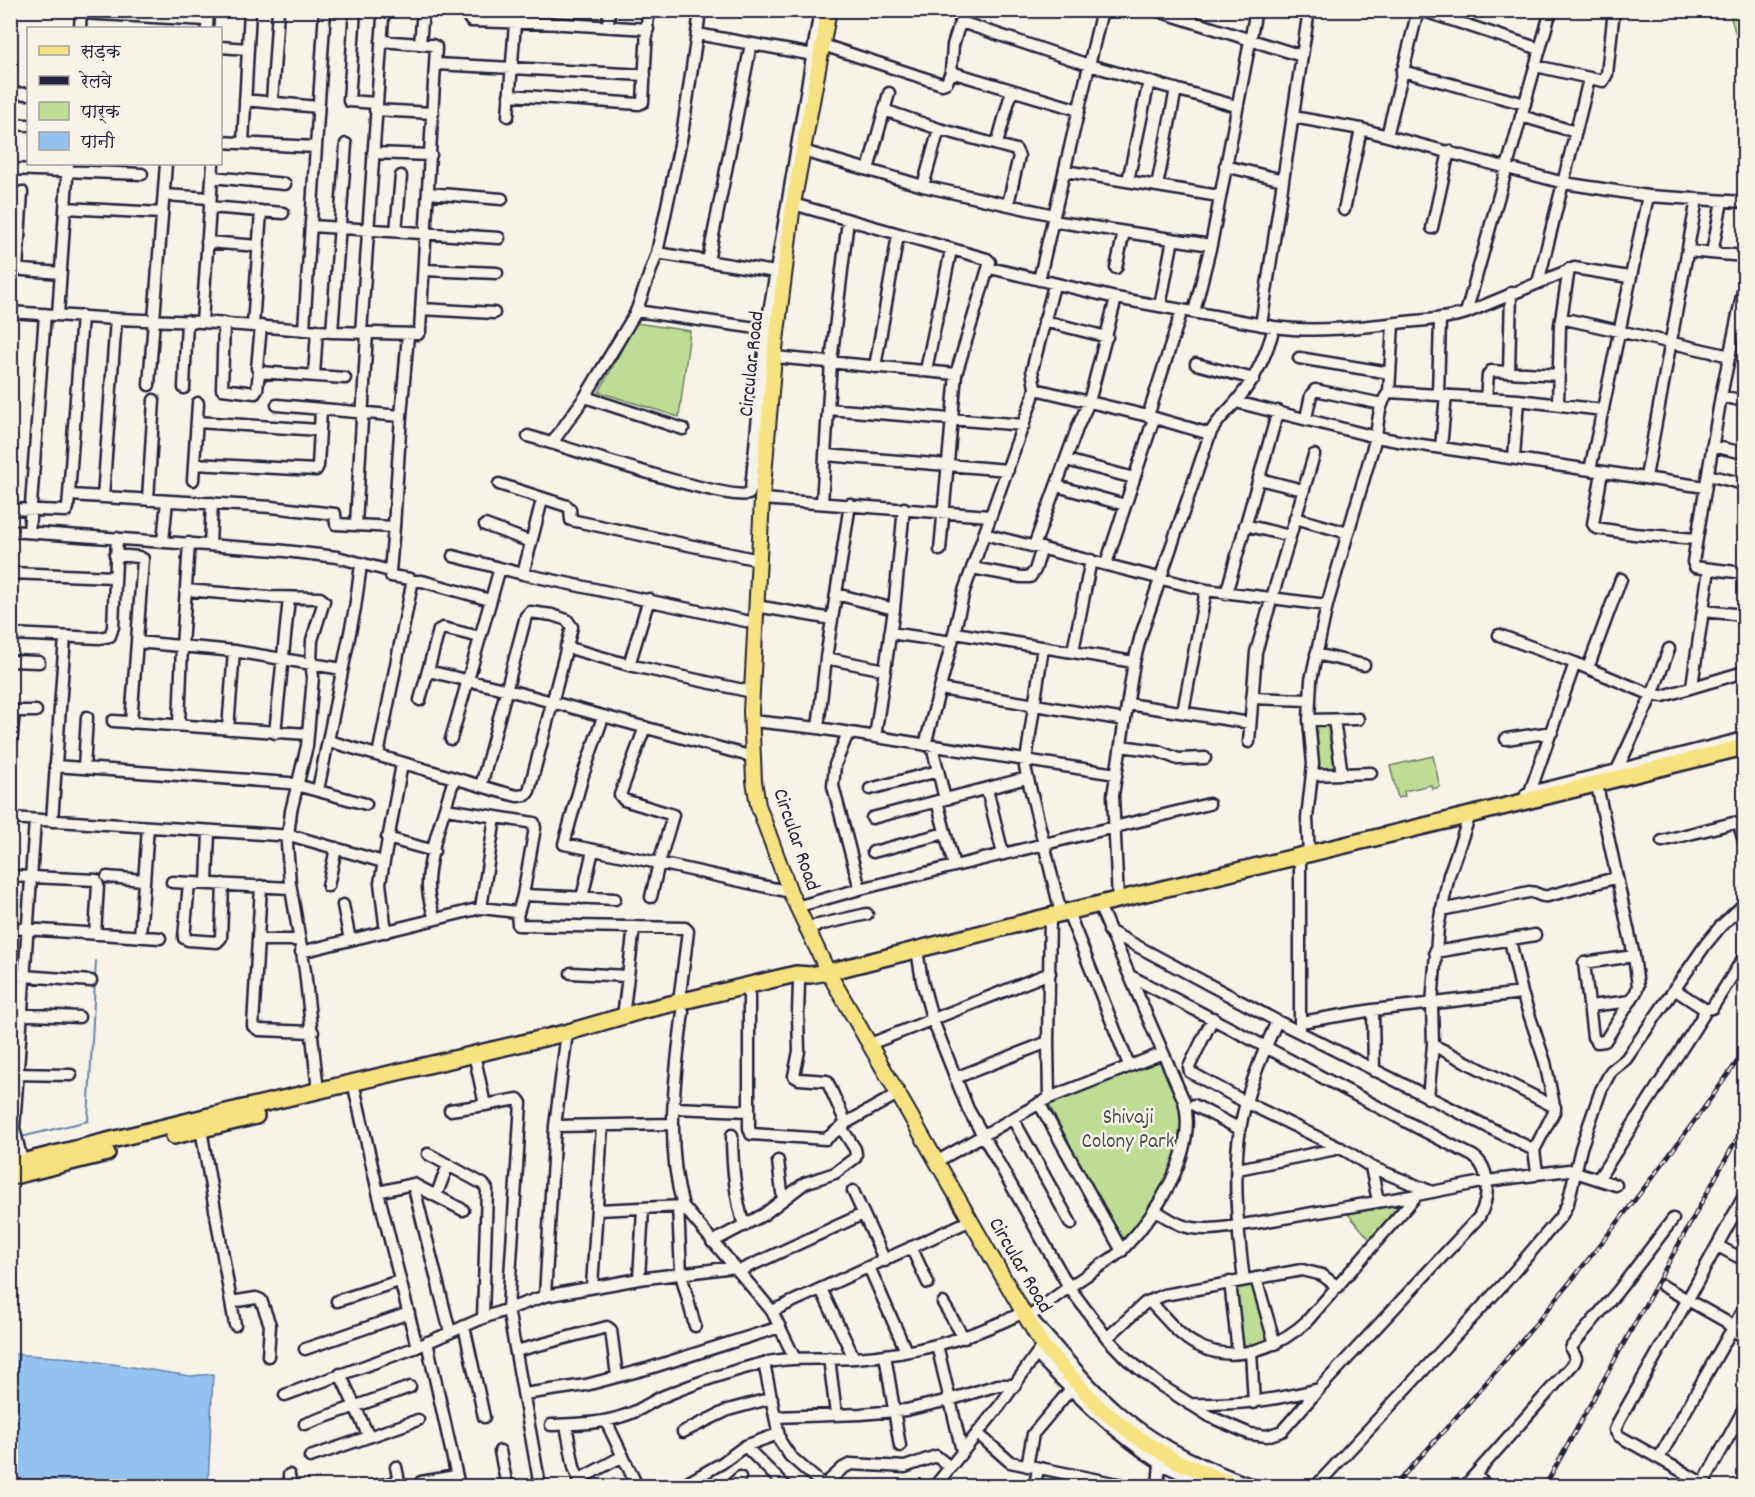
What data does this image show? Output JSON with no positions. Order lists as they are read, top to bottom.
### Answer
{
  "streets": {
    "main road": ["Circular Road"]
  },
  "parks": ["Shivaji Colony Park"],
  "legend": [
    "सड़क",
    "रेलवे",
    "पार्क",
    "पानी"
  ]
}
